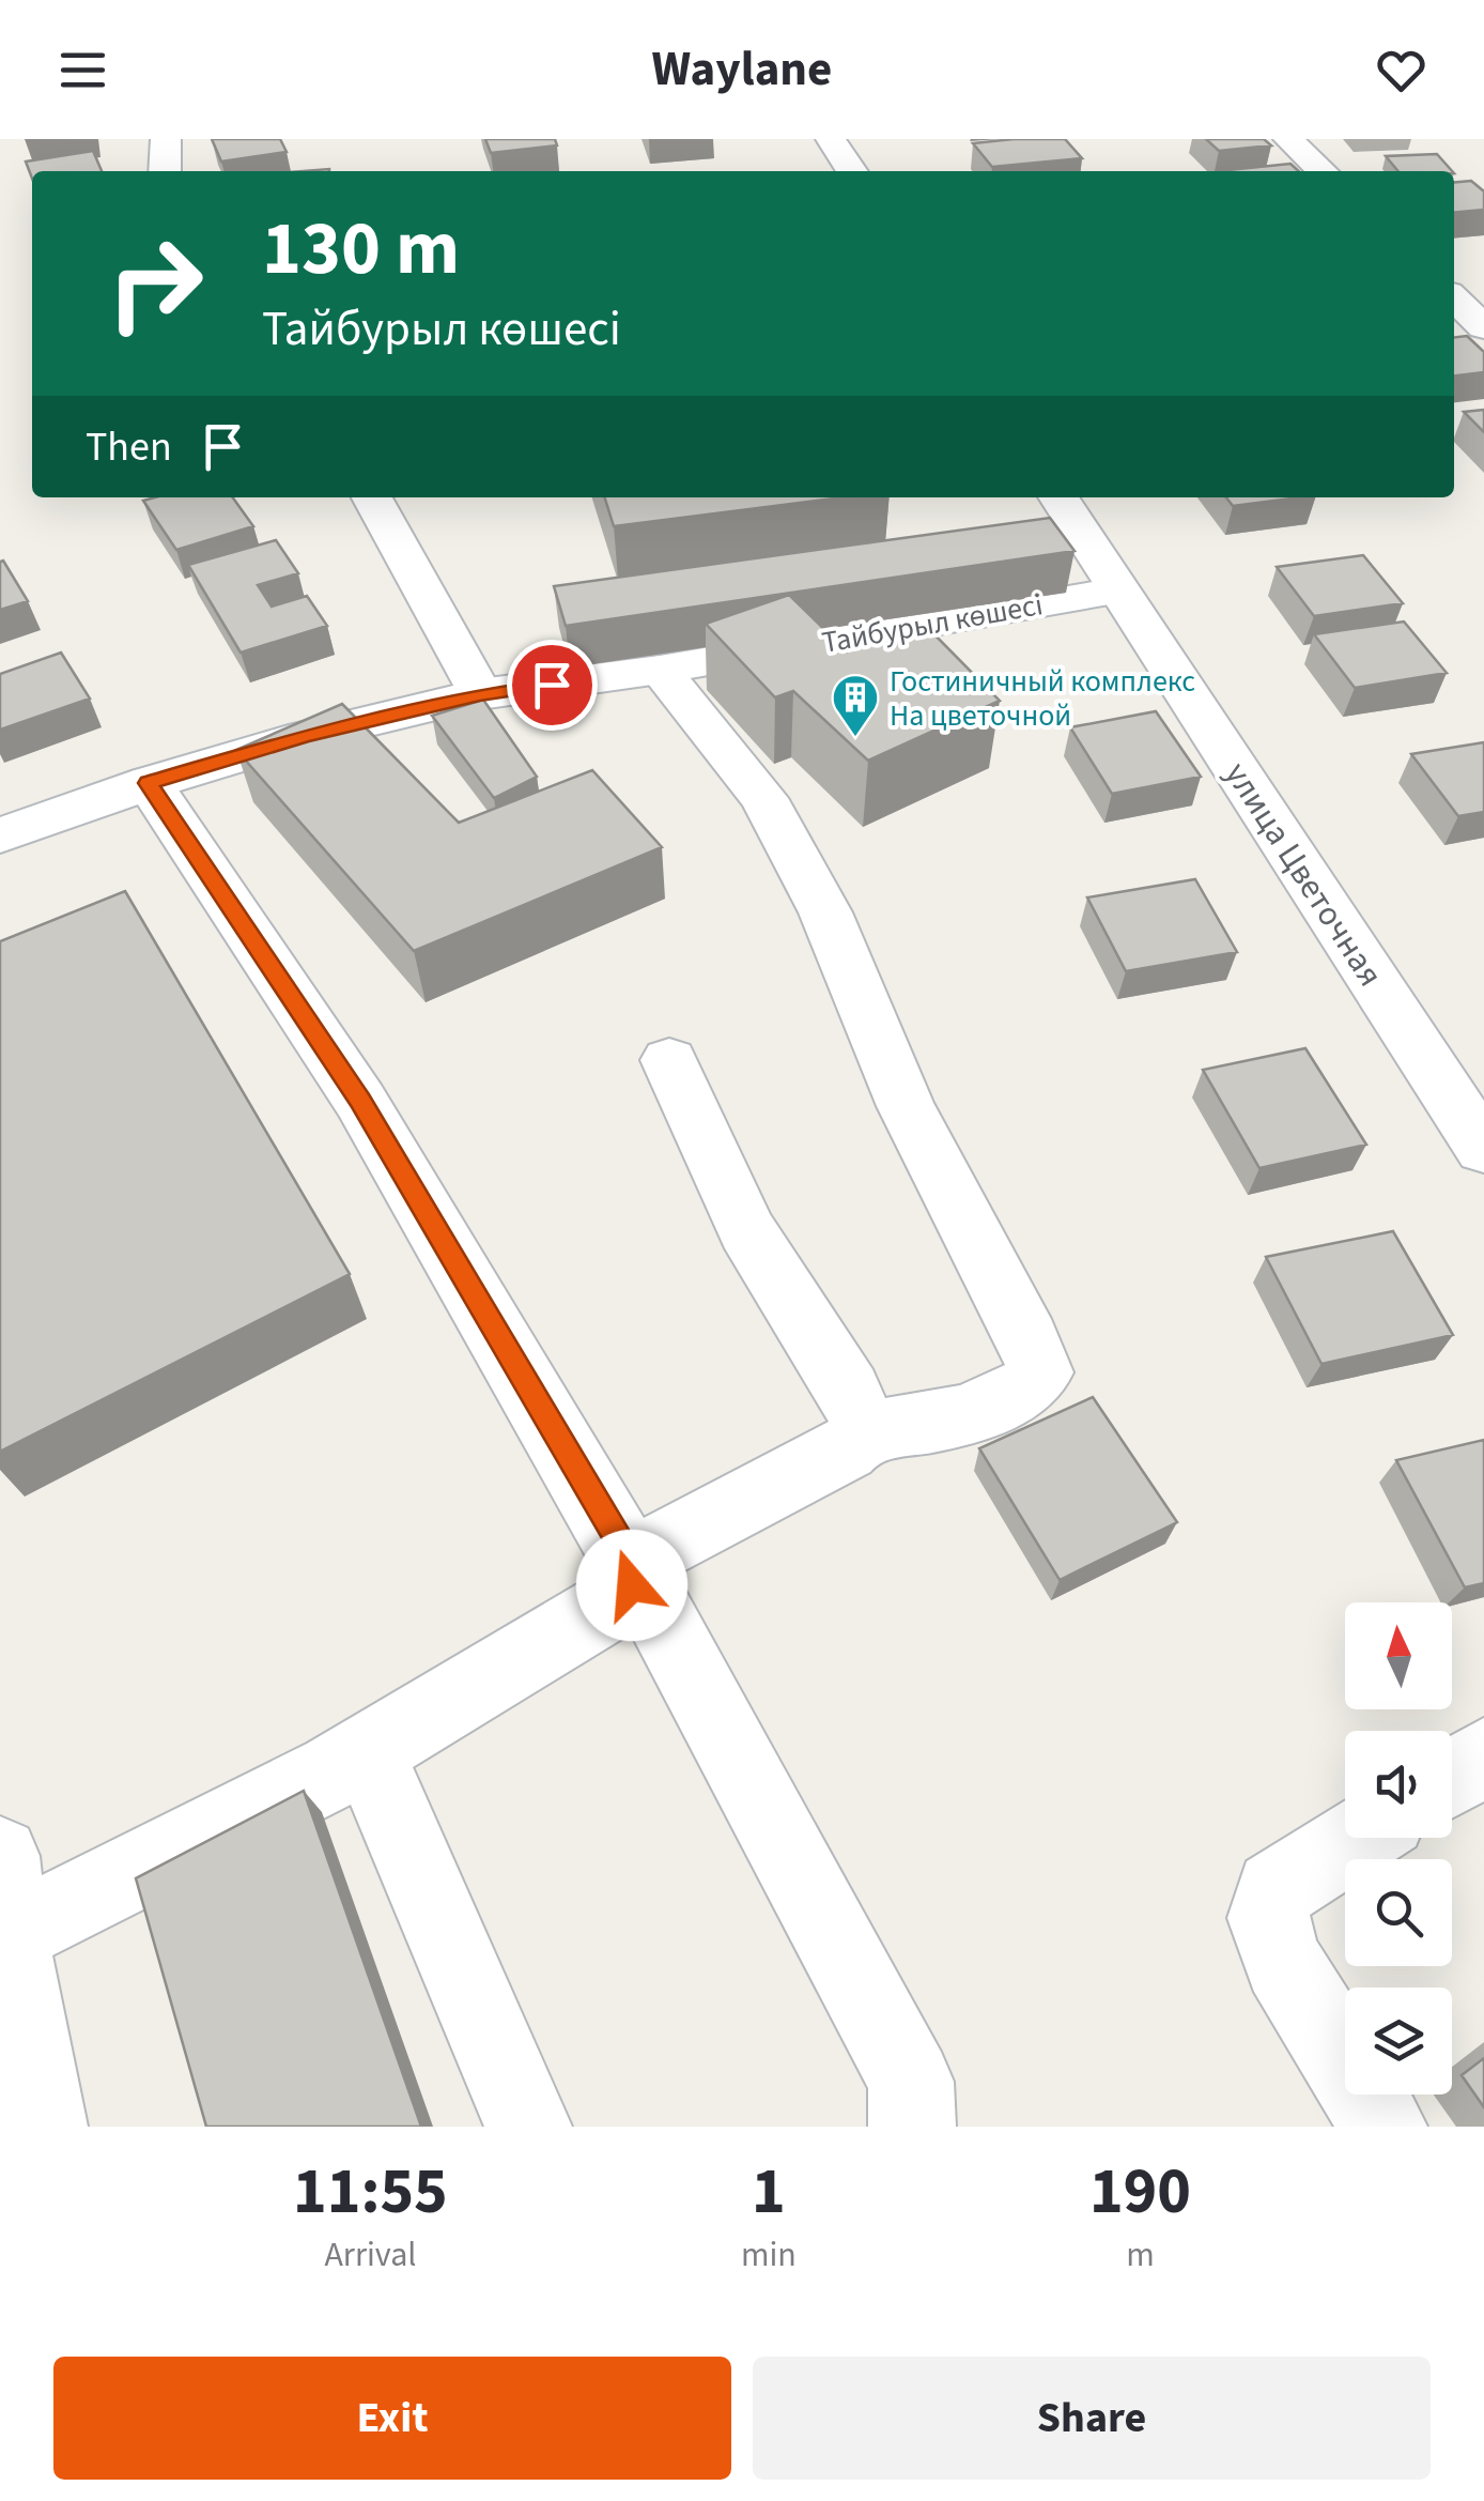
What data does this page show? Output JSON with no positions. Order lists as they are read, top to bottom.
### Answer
{
  "streets": {
    "street": ["Тайбурыл көшесі", "улица Цветочная"]
  },
  "crossings": [
    ["Тайбурыл көшесі", "улица Цветочная"]
  ],
  "places": {
    "building": ["Гостиничный комплекс На цветочной"]
  },
  "north": "top",
  "page": {
    "header": "Waylane",
    "turn": ["130 m", "Тайбурыл көшесі"],
    "then": "Then",
    "eta": [
      "11:55",
      "Arrival",
      "1",
      "min",
      "190",
      "m"
    ],
    "buttons": ["Exit", "Share"]
  }
}
